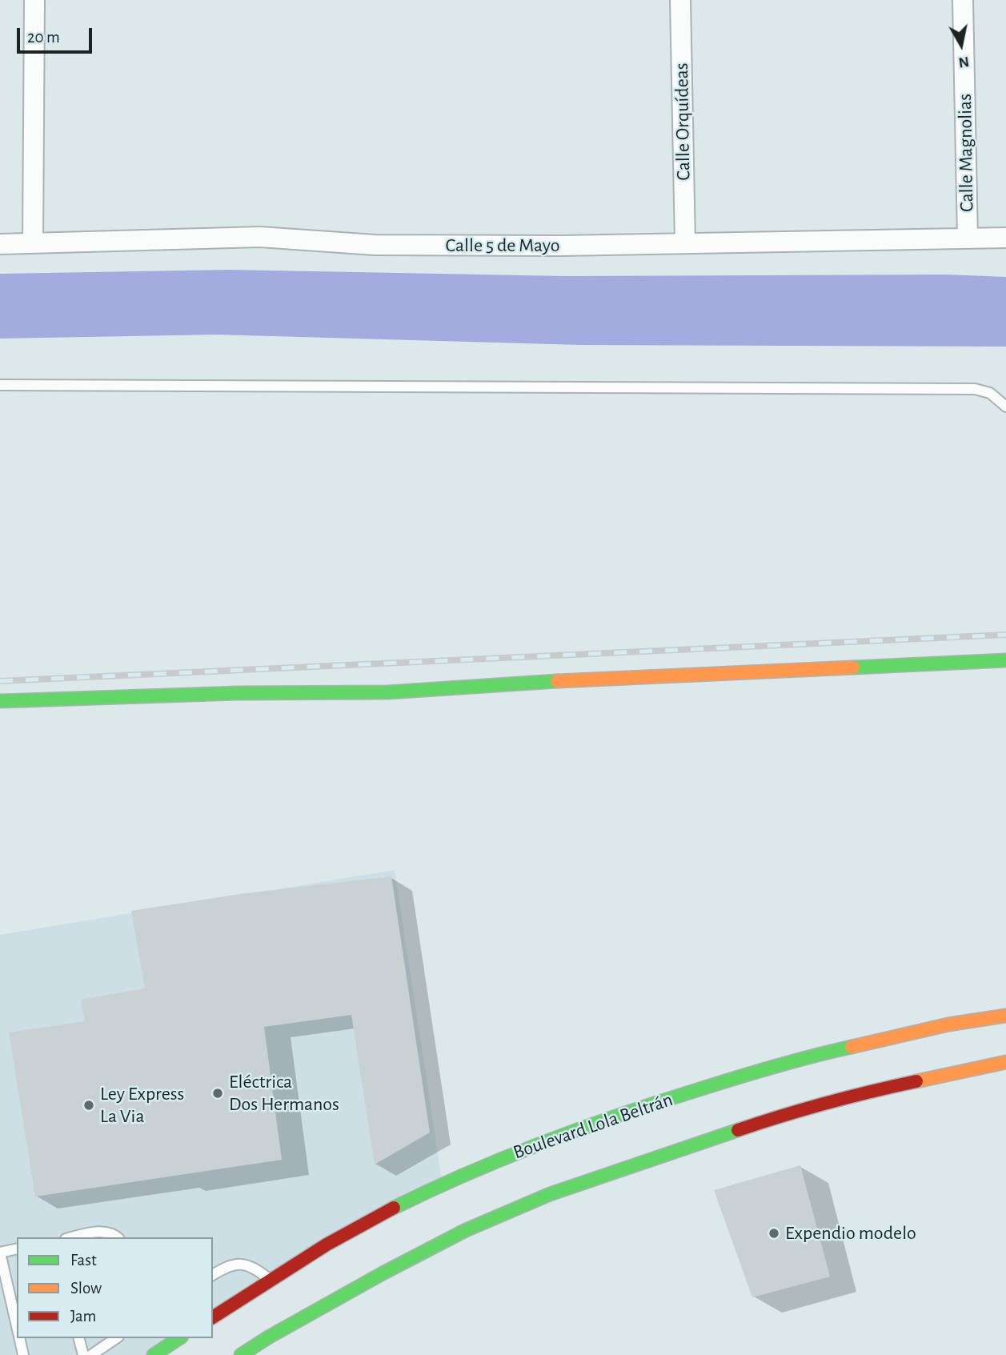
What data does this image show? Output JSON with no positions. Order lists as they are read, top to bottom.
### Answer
{
  "streets": {
    "main road": ["Boulevard Lola Beltrán"],
    "street": ["Calle Orquídeas", "Calle Magnolias", "Calle 5 de Mayo"]
  },
  "crossings": [
    ["Calle Orquídeas", "Calle 5 de Mayo"],
    ["Calle Magnolias", "Calle 5 de Mayo"]
  ],
  "places": ["Eléctrica Dos Hermanos", "Ley Express La Via", "Expendio modelo"],
  "legend": ["Fast", "Slow", "Jam"],
  "scale_bar": "20 m",
  "north": "bottom"
}
